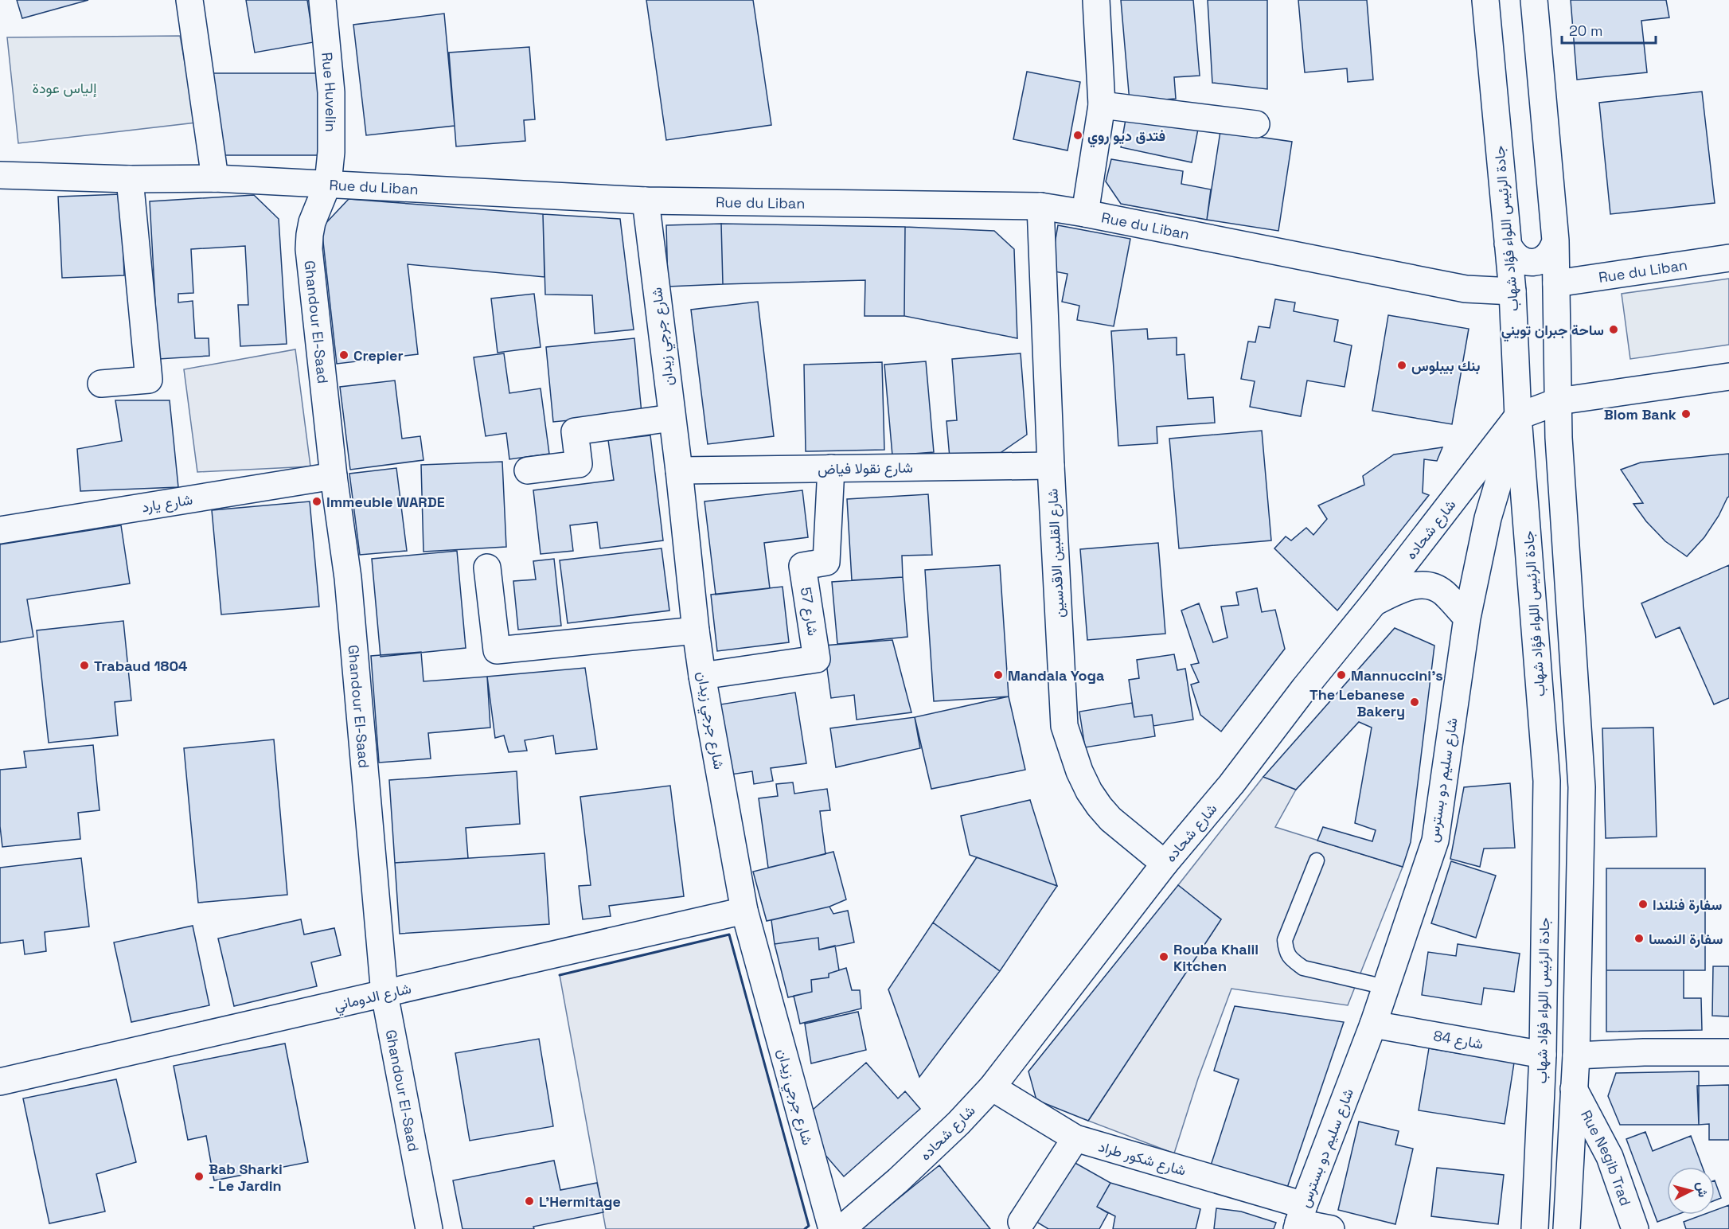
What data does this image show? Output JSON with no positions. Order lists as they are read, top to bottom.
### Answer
{
  "streets": {
    "main road": [
      "Rue Huvelin",
      "Rue du Liban",
      "جادة الرئيس اللواء فؤاد شهاب",
      "Ghandour El-Saad",
      "شارع جرجي زيدان",
      "شارع نقولا فياض",
      "شارع يارد",
      "شارع شحاده",
      "شارع القلبين الاقدسين",
      "شارع 57",
      "شارع سليم دو بسترس",
      "شارع الدوماني",
      "شارع 84",
      "شارع شكور طراد",
      "Rue Negib Trad"
    ]
  },
  "crossings": [
    ["Rue Huvelin", "Rue du Liban"],
    ["Rue Huvelin", "Ghandour El-Saad"],
    ["Rue du Liban", "جادة الرئيس اللواء فؤاد شهاب"],
    ["Rue du Liban", "Ghandour El-Saad"],
    ["Rue du Liban", "شارع جرجي زيدان"],
    ["Rue du Liban", "شارع القلبين الاقدسين"],
    ["جادة الرئيس اللواء فؤاد شهاب", "شارع شحاده"],
    ["جادة الرئيس اللواء فؤاد شهاب", "شارع سليم دو بسترس"],
    ["جادة الرئيس اللواء فؤاد شهاب", "شارع 84"],
    ["Ghandour El-Saad", "شارع يارد"],
    ["Ghandour El-Saad", "شارع الدوماني"],
    ["شارع جرجي زيدان", "شارع نقولا فياض"],
    ["شارع جرجي زيدان", "شارع 57"],
    ["شارع جرجي زيدان", "شارع الدوماني"],
    ["شارع نقولا فياض", "شارع القلبين الاقدسين"],
    ["شارع نقولا فياض", "شارع 57"],
    ["شارع شحاده", "شارع القلبين الاقدسين"],
    ["شارع شحاده", "شارع سليم دو بسترس"],
    ["شارع شحاده", "شارع شكور طراد"],
    ["شارع سليم دو بسترس", "شارع 84"],
    ["شارع سليم دو بسترس", "شارع شكور طراد"]
  ],
  "parks": ["إلياس عودة"],
  "places": [
    "فتدق ديو روي",
    "ساحة جبران تويني",
    "Crepier",
    "بنك بيبلوس",
    "Blom Bank",
    "Immeuble WARDE",
    "Trabaud 1804",
    "Mandala Yoga",
    "Mannuccini's",
    "The Lebanese Bakery",
    "سفارة فنلندا",
    "سفارة النمسا",
    "Rouba Khalil Kitchen",
    "Bab Sharki - Le Jardin",
    "L'Hermitage"
  ],
  "scale_bar": "20 m",
  "north": "right"
}
